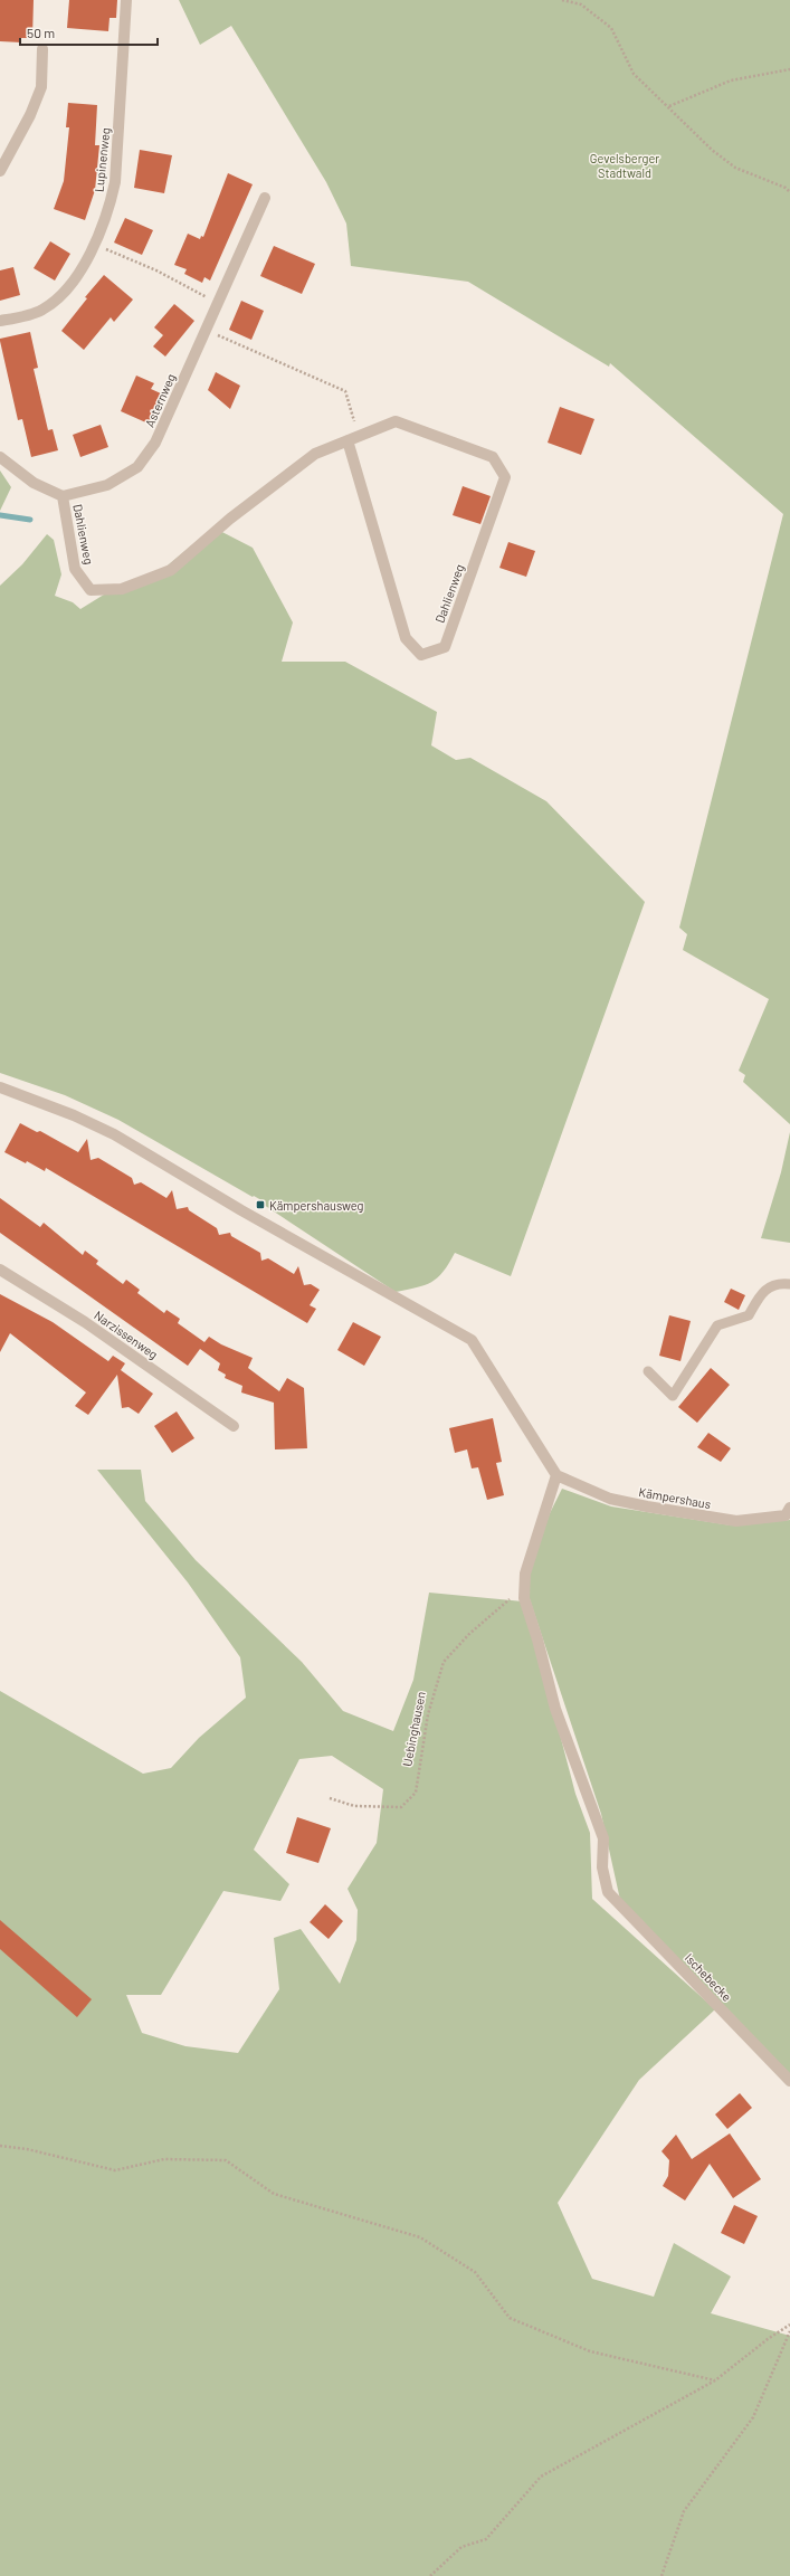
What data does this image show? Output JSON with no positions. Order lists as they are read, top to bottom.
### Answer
{
  "streets": {
    "street": [
      "Lupinenweg",
      "Asternweg",
      "Dahlienweg",
      "Narzissenweg",
      "Kämpershaus",
      "Ischebecke"
    ],
    "path": ["Uebinghausen"]
  },
  "crossings": [
    ["Asternweg", "Dahlienweg"],
    ["Uebinghausen", "Ischebecke"]
  ],
  "parks": ["Gevelsberger Stadtwald"],
  "places": {
    "transit": ["Kämpershausweg"]
  },
  "scale_bar": "50 m"
}
